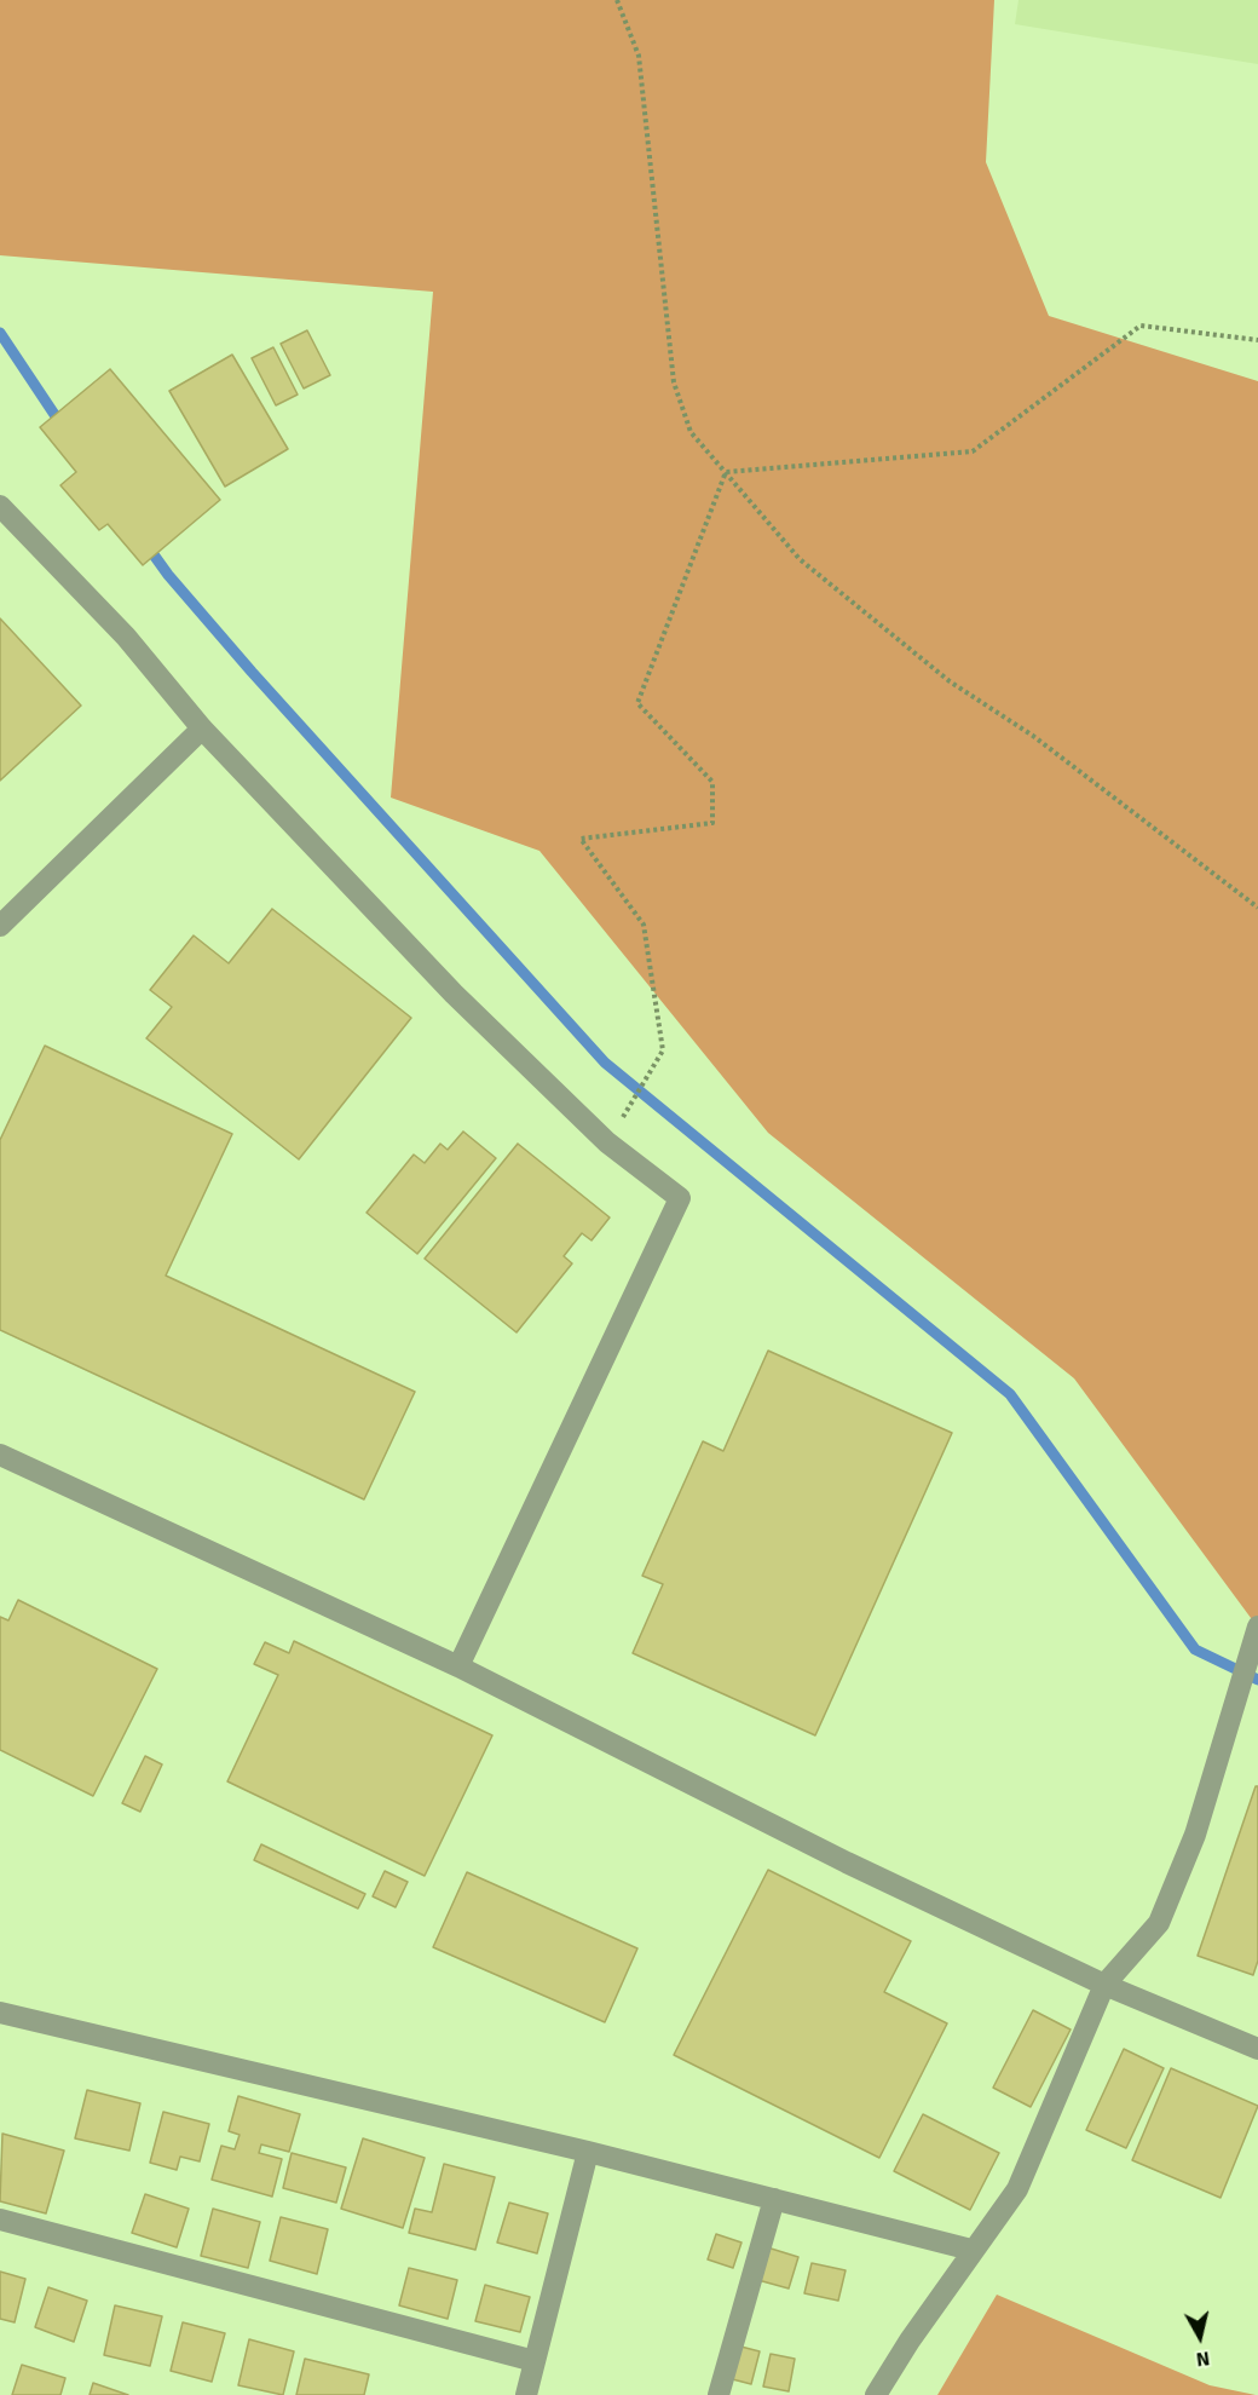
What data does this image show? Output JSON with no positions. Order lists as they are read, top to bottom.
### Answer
{
  "north": "bottom"
}
